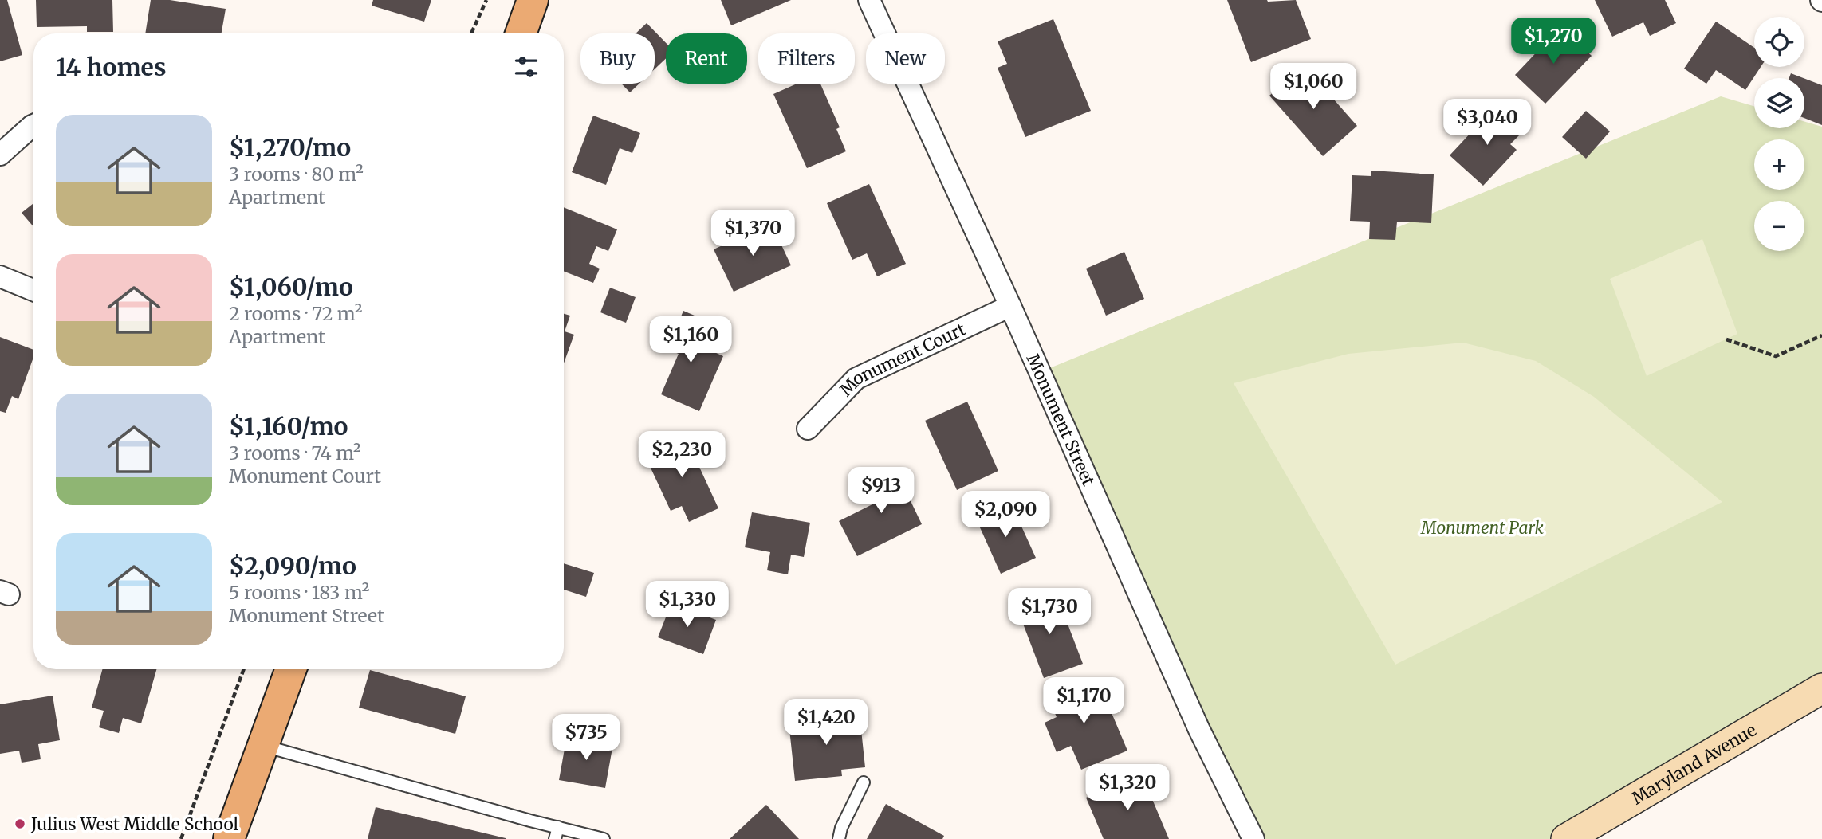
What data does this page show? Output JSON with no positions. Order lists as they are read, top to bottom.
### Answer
{
  "streets": {
    "main road": ["Maryland Avenue"],
    "street": ["Monument Court", "Monument Street"]
  },
  "crossings": [
    ["Monument Court", "Monument Street"]
  ],
  "parks": ["Monument Park"],
  "places": ["Julius West Middle School"],
  "page": {
    "map_buttons": ["+", "−"],
    "price": [
      "$1,270",
      "$1,060",
      "$3,040",
      "$1,370",
      "$1,160",
      "$2,230",
      "$913",
      "$2,090",
      "$1,330",
      "$1,730",
      "$1,170",
      "$1,420",
      "$735",
      "$1,320"
    ],
    "chip": [
      "Buy",
      "Rent",
      "Filters",
      "New"
    ],
    "heading": "14 homes",
    "list": [
      {
        "name": "$1,270/mo",
        "note": "3 rooms · 80 m² · Apartment"
      },
      {
        "name": "$1,060/mo",
        "note": "2 rooms · 72 m² · Apartment"
      },
      {
        "name": "$1,160/mo",
        "note": "3 rooms · 74 m² · Monument Court"
      },
      {
        "name": "$2,090/mo",
        "note": "5 rooms · 183 m² · Monument Street"
      }
    ]
  }
}
